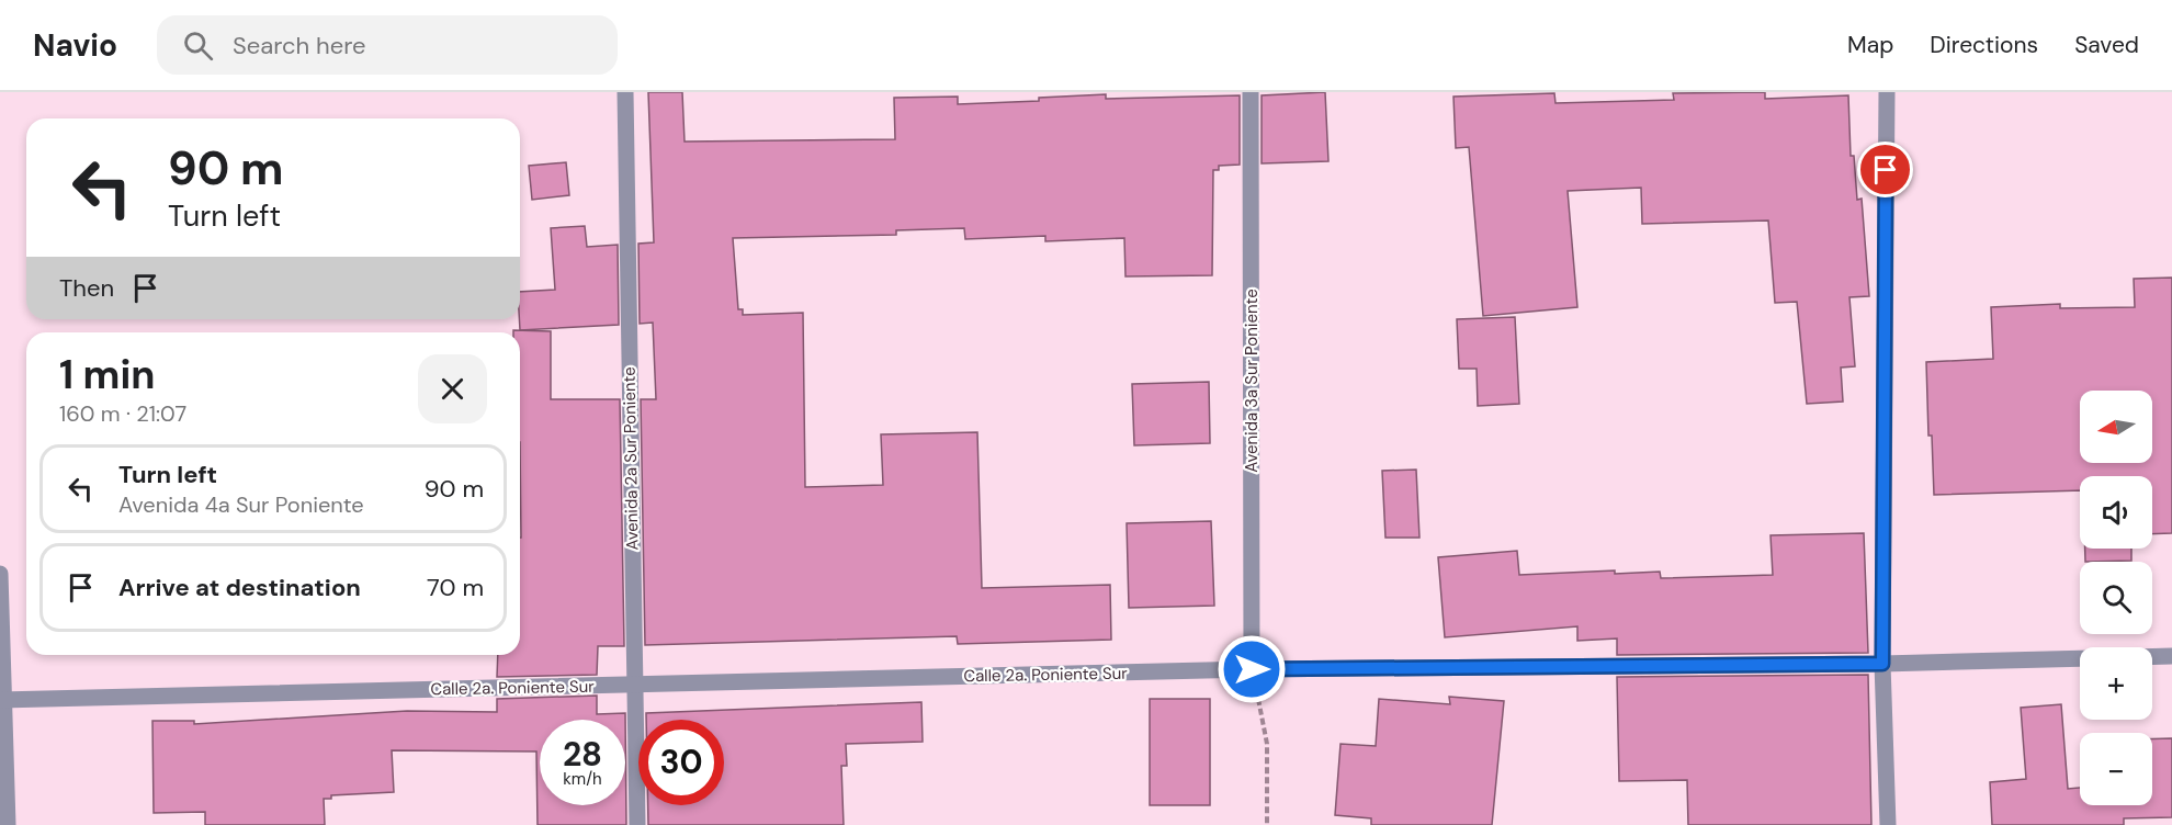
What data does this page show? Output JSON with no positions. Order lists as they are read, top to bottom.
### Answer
{
  "streets": {
    "street": ["Avenida 3a Sur Poniente", "Avenida 2a Sur Poniente", "Calle 2a. Poniente Sur"]
  },
  "crossings": [
    ["Avenida 3a Sur Poniente", "Calle 2a. Poniente Sur"],
    ["Avenida 2a Sur Poniente", "Calle 2a. Poniente Sur"]
  ],
  "north": "left",
  "page": {
    "header": "Navio",
    "search": "Search here",
    "nav": ["Map", "Directions", "Saved"],
    "turn": ["90 m", "Turn left"],
    "then": "Then",
    "heading": ["1 min", "160 m · 21:07"],
    "map_buttons": ["+", "−"],
    "list": [
      {
        "name": "Turn left",
        "note": "Avenida 4a Sur Poniente",
        "value": "90 m"
      },
      {
        "name": "Arrive at destination",
        "value": "70 m"
      }
    ],
    "speed": "28 km/h",
    "limit": "30"
  }
}
